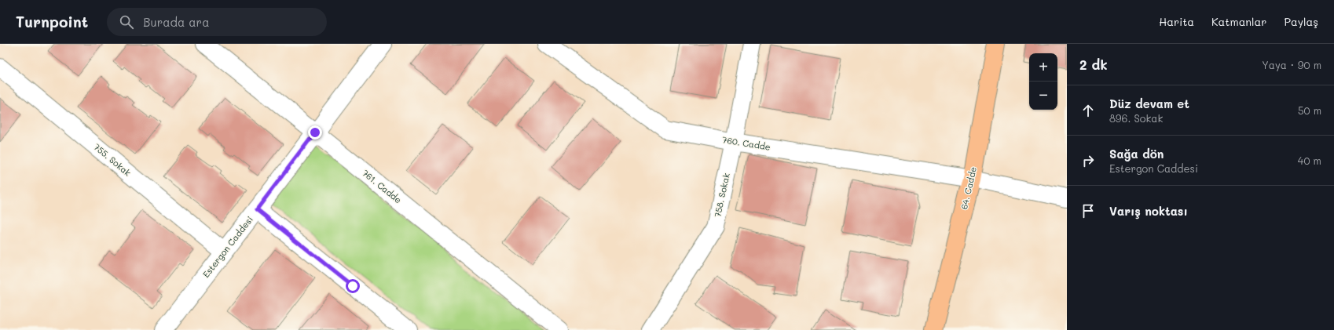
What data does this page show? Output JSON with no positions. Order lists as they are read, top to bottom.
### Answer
{
  "streets": {
    "main road": ["64. Cadde"],
    "street": [
      "760. Cadde",
      "755. Sokak",
      "761. Cadde",
      "758. Sokak",
      "Estergon Caddesi"
    ]
  },
  "crossings": [
    ["760. Cadde", "64. Cadde"],
    ["760. Cadde", "758. Sokak"],
    ["755. Sokak", "Estergon Caddesi"],
    ["761. Cadde", "Estergon Caddesi"]
  ],
  "page": {
    "header": "Turnpoint",
    "search": "Burada ara",
    "nav": ["Harita", "Katmanlar", "Paylaş"],
    "heading": ["2 dk", "Yaya · 90 m"],
    "map_buttons": ["+", "−"],
    "list": [
      ["Düz devam et", "896. Sokak", "50 m"],
      ["Sağa dön", "Estergon Caddesi", "40 m"],
      "Varış noktası"
    ]
  }
}
